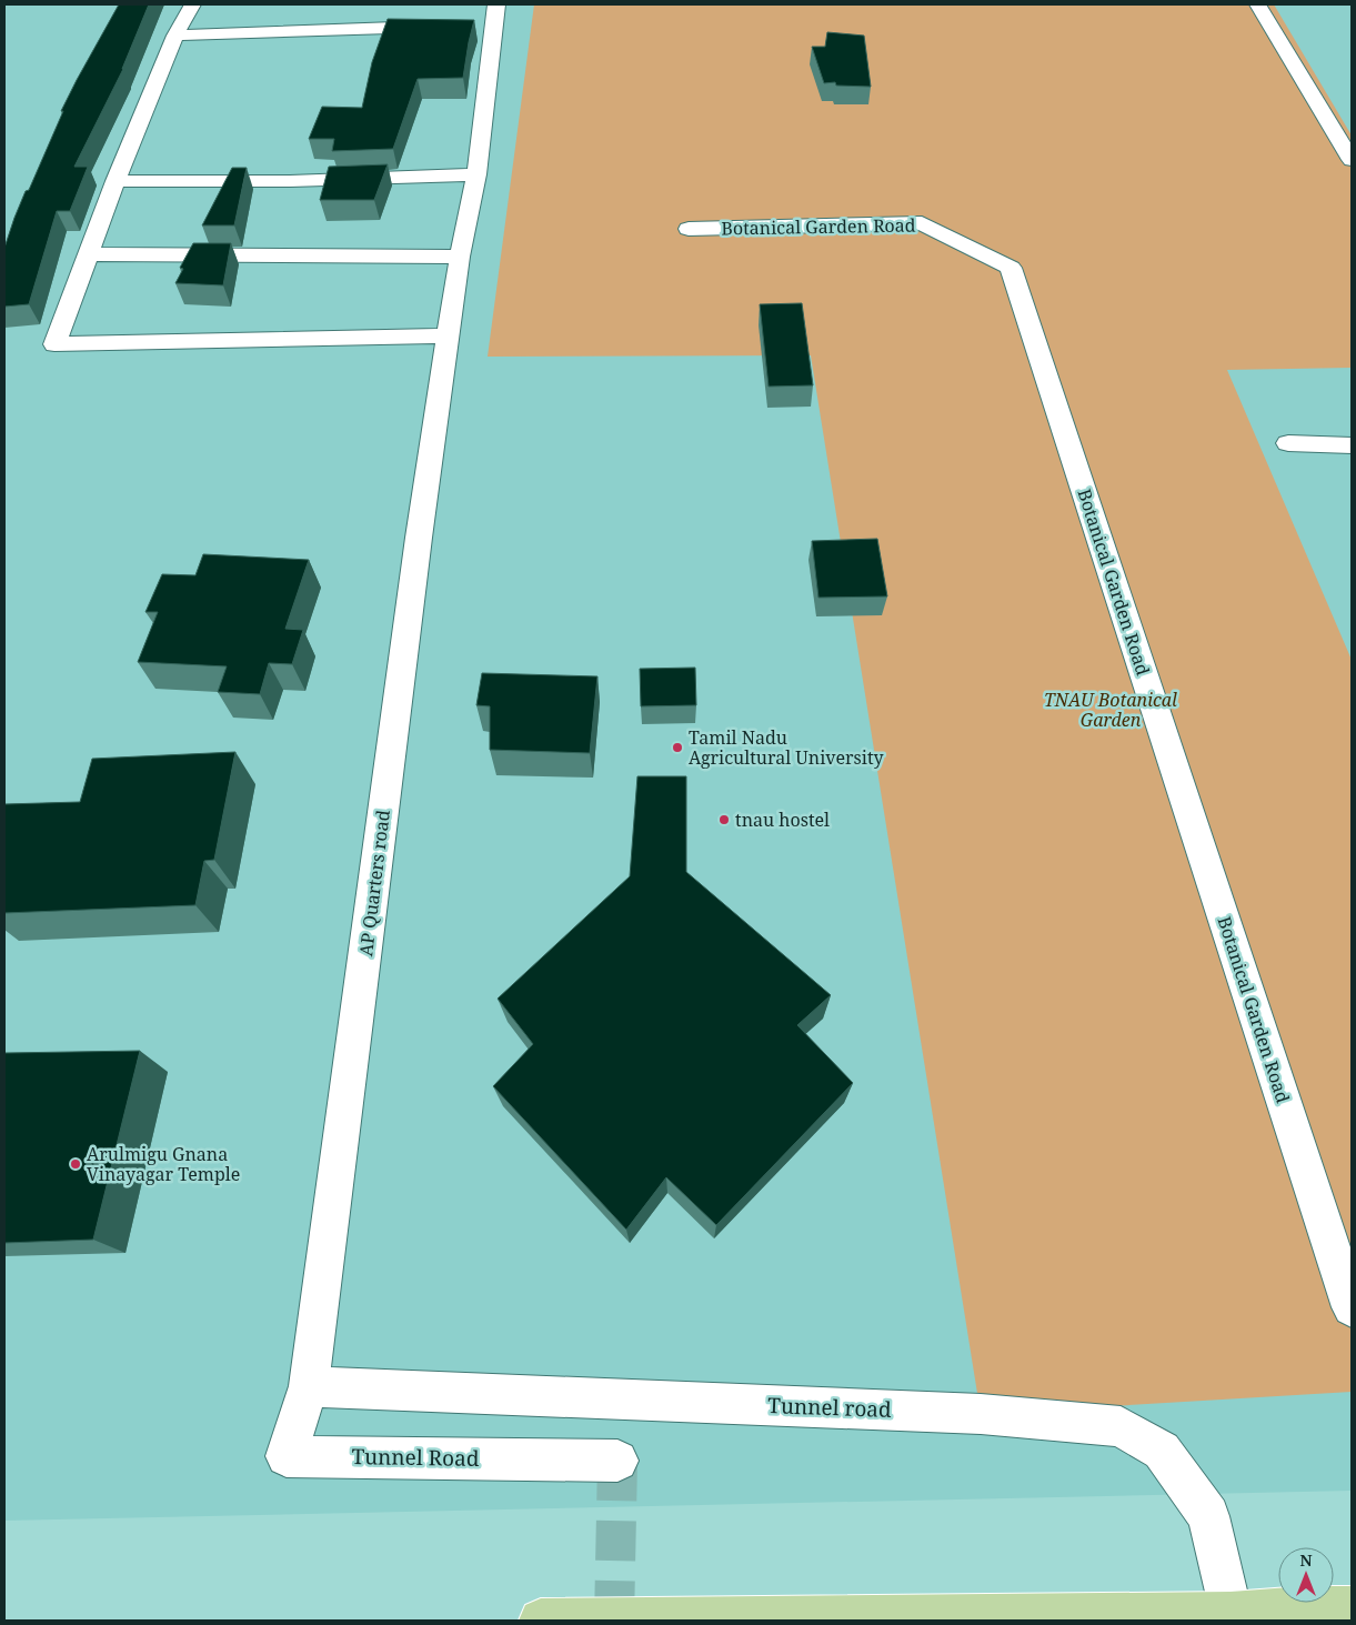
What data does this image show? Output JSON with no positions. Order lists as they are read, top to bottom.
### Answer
{
  "streets": {
    "street": [
      "Botanical Garden Road",
      "AP Quarters road",
      "Tunnel road",
      "Tunnel Road"
    ]
  },
  "crossings": [
    ["AP Quarters road", "Tunnel road"],
    ["AP Quarters road", "Tunnel Road"],
    ["Tunnel road", "Tunnel Road"]
  ],
  "parks": ["TNAU Botanical Garden"],
  "places": ["Tamil Nadu Agricultural University", "tnau hostel", "Arulmigu Gnana Vinayagar Temple"],
  "north": "top"
}
